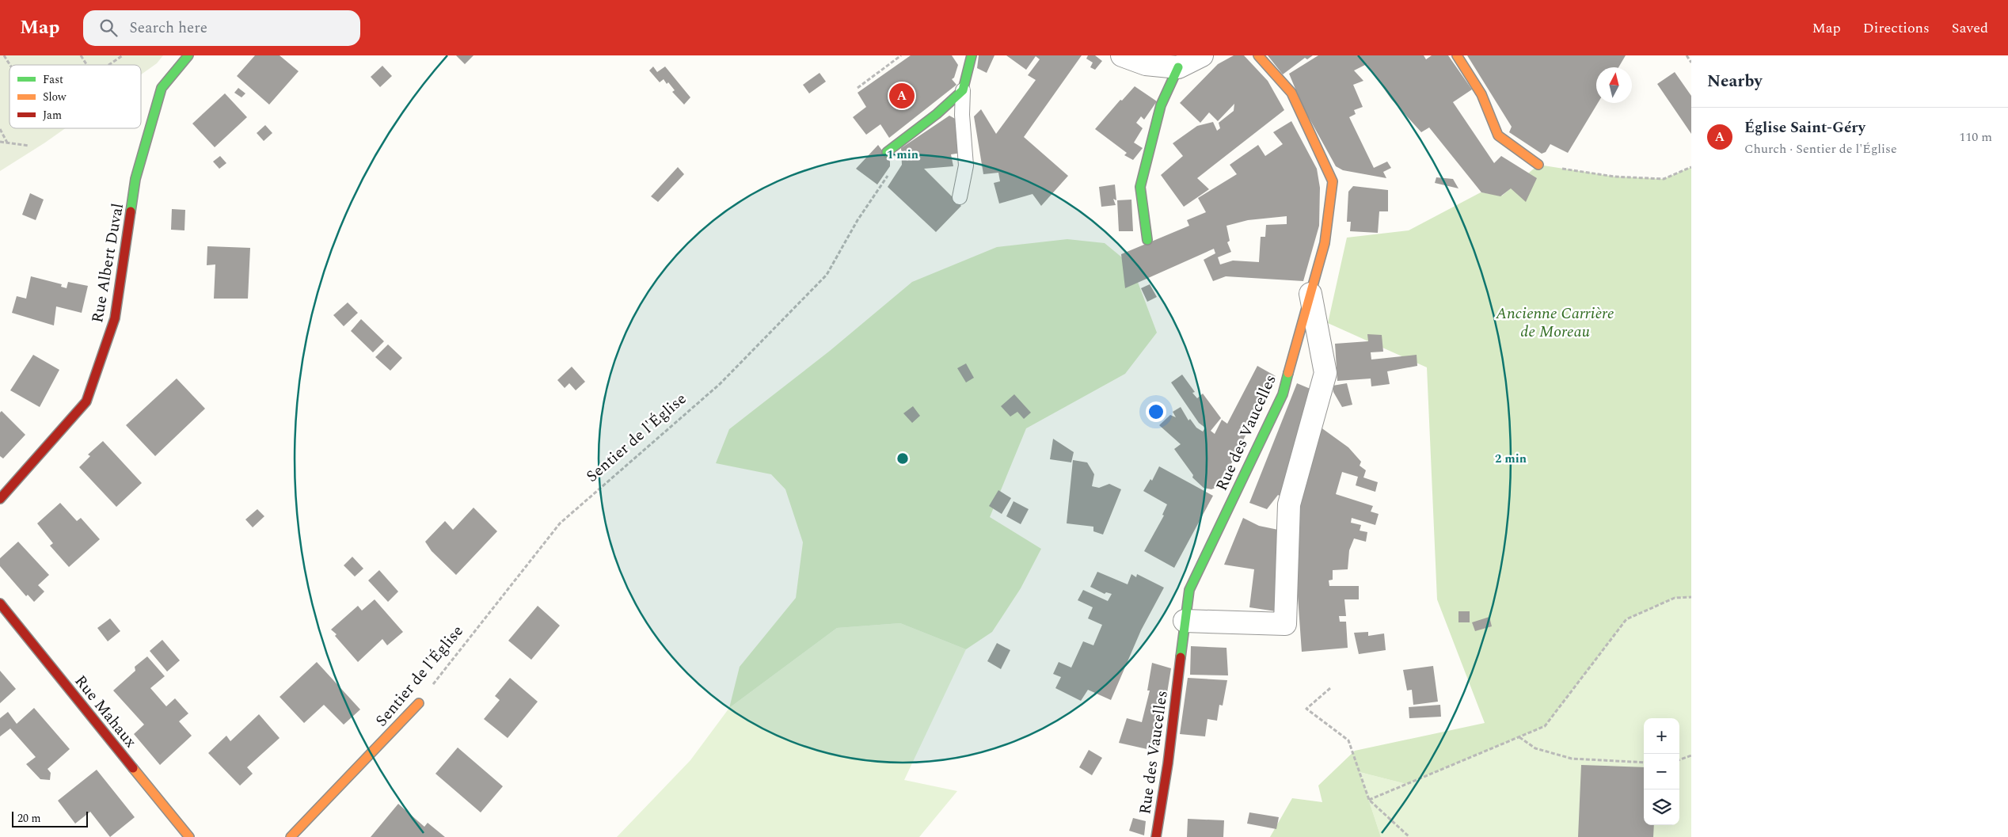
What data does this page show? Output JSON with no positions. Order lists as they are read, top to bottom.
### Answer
{
  "streets": {
    "street": [
      "Rue Albert Duval",
      "Rue des Vaucelles",
      "Sentier de l'Église",
      "Rue Mahaux"
    ]
  },
  "parks": ["Ancienne Carrière de Moreau"],
  "legend": ["Fast", "Slow", "Jam"],
  "scale_bar": "20 m",
  "north": "top",
  "page": {
    "header": "Map",
    "search": "Search here",
    "nav": ["Map", "Directions", "Saved"],
    "heading": "Nearby",
    "pins": "A",
    "list": [
      {
        "mark": "A",
        "name": "Église Saint-Géry",
        "note": "Church · Sentier de l'Église",
        "value": "110 m"
      }
    ],
    "map_buttons": ["+", "−"],
    "scale": "20 m"
  },
  "rings": ["1 min", "2 min"]
}
